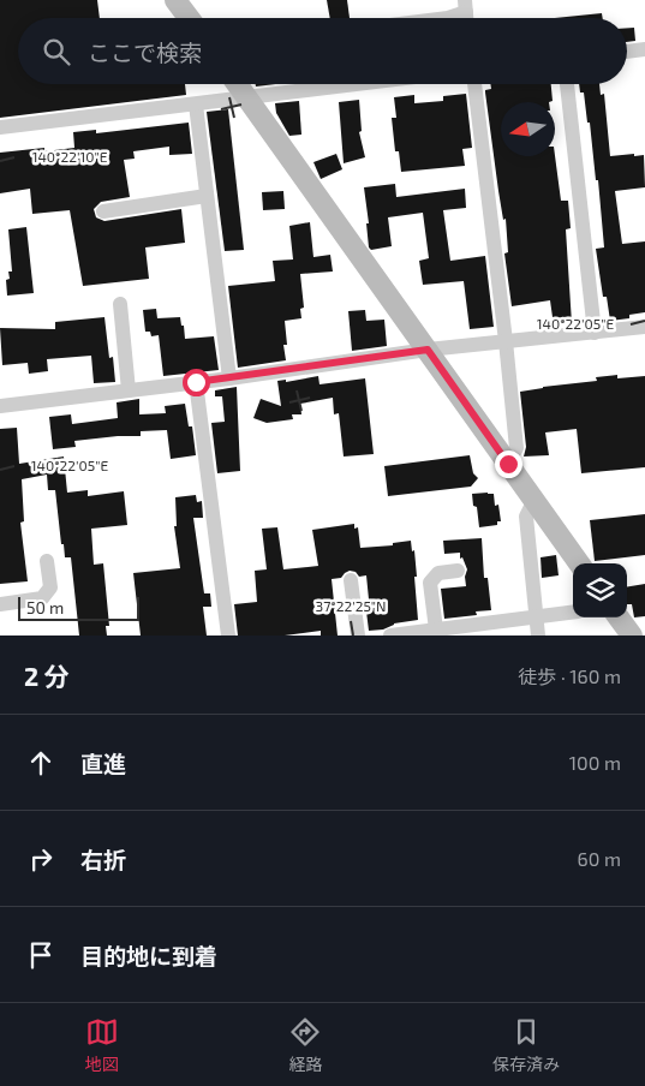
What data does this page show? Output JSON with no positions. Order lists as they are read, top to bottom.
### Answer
{
  "scale_bar": "50 m",
  "north": "left",
  "page": {
    "search": "ここで検索",
    "scale": "50 m",
    "heading": ["2 分", "徒歩 · 160 m"],
    "list": [
      ["直進", "100 m"],
      ["右折", "60 m"],
      "目的地に到着"
    ],
    "nav": ["地図", "経路", "保存済み"]
  },
  "coordinates": ["140°22'10\"E", "140°22'05\"E", "37°22'25\"N"]
}
